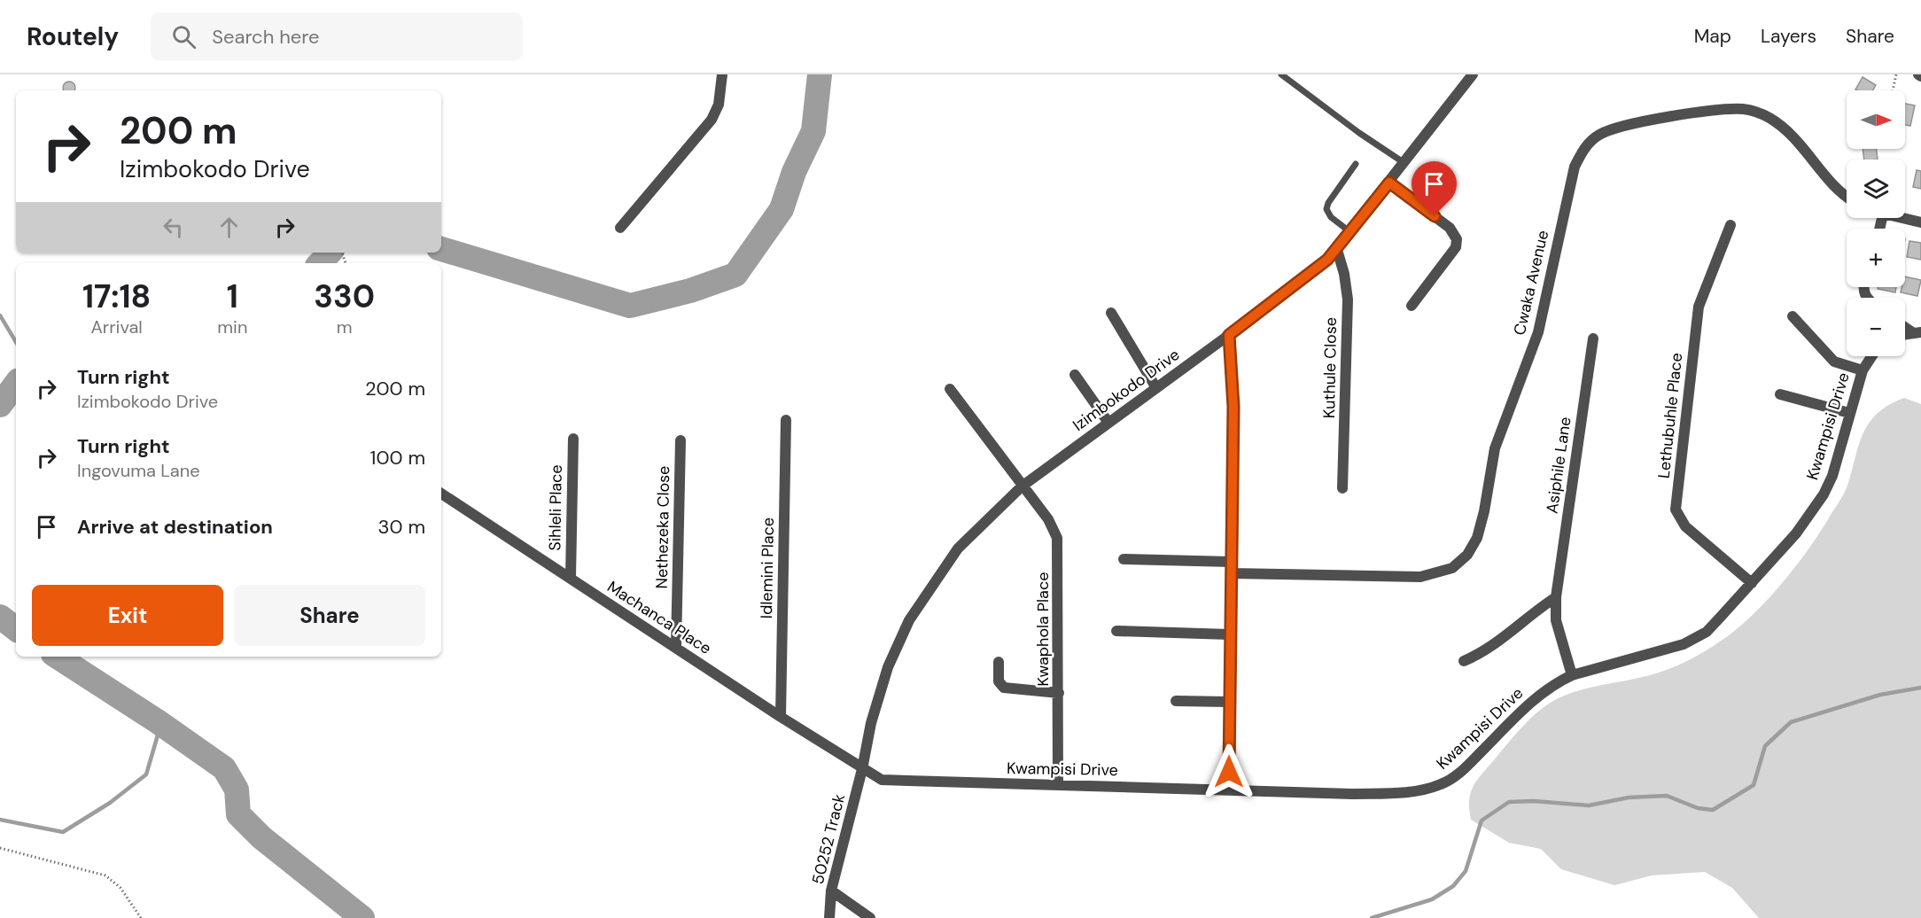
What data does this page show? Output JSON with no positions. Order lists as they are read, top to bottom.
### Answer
{
  "streets": {
    "street": [
      "Cwaka Avenue",
      "Kuthule Close",
      "Izimbokodo Drive",
      "Lethubuhle Place",
      "Kwampisi Drive",
      "Asiphile Lane",
      "Sihleli Place",
      "Nethezeka Close",
      "Idlemini Place",
      "Machanca Place",
      "Kwaphola Place",
      "50252 Track"
    ]
  },
  "crossings": [
    ["Kuthule Close", "Izimbokodo Drive"],
    ["Izimbokodo Drive", "Kwampisi Drive"],
    ["Izimbokodo Drive", "Machanca Place"],
    ["Izimbokodo Drive", "Kwaphola Place"],
    ["Izimbokodo Drive", "50252 Track"],
    ["Lethubuhle Place", "Kwampisi Drive"],
    ["Kwampisi Drive", "Asiphile Lane"],
    ["Kwampisi Drive", "Machanca Place"],
    ["Kwampisi Drive", "Kwaphola Place"],
    ["Kwampisi Drive", "50252 Track"],
    ["Sihleli Place", "Machanca Place"],
    ["Nethezeka Close", "Machanca Place"],
    ["Idlemini Place", "Machanca Place"],
    ["Machanca Place", "50252 Track"]
  ],
  "north": "right",
  "page": {
    "header": "Routely",
    "search": "Search here",
    "nav": ["Map", "Layers", "Share"],
    "map_buttons": ["+", "−"],
    "turn": ["200 m", "Izimbokodo Drive"],
    "eta": [
      "17:18",
      "Arrival",
      "1",
      "min",
      "330",
      "m"
    ],
    "list": [
      {
        "name": "Turn right",
        "note": "Izimbokodo Drive",
        "value": "200 m"
      },
      {
        "name": "Turn right",
        "note": "Ingovuma Lane",
        "value": "100 m"
      },
      {
        "name": "Arrive at destination",
        "value": "30 m"
      }
    ],
    "buttons": ["Exit", "Share"]
  }
}
